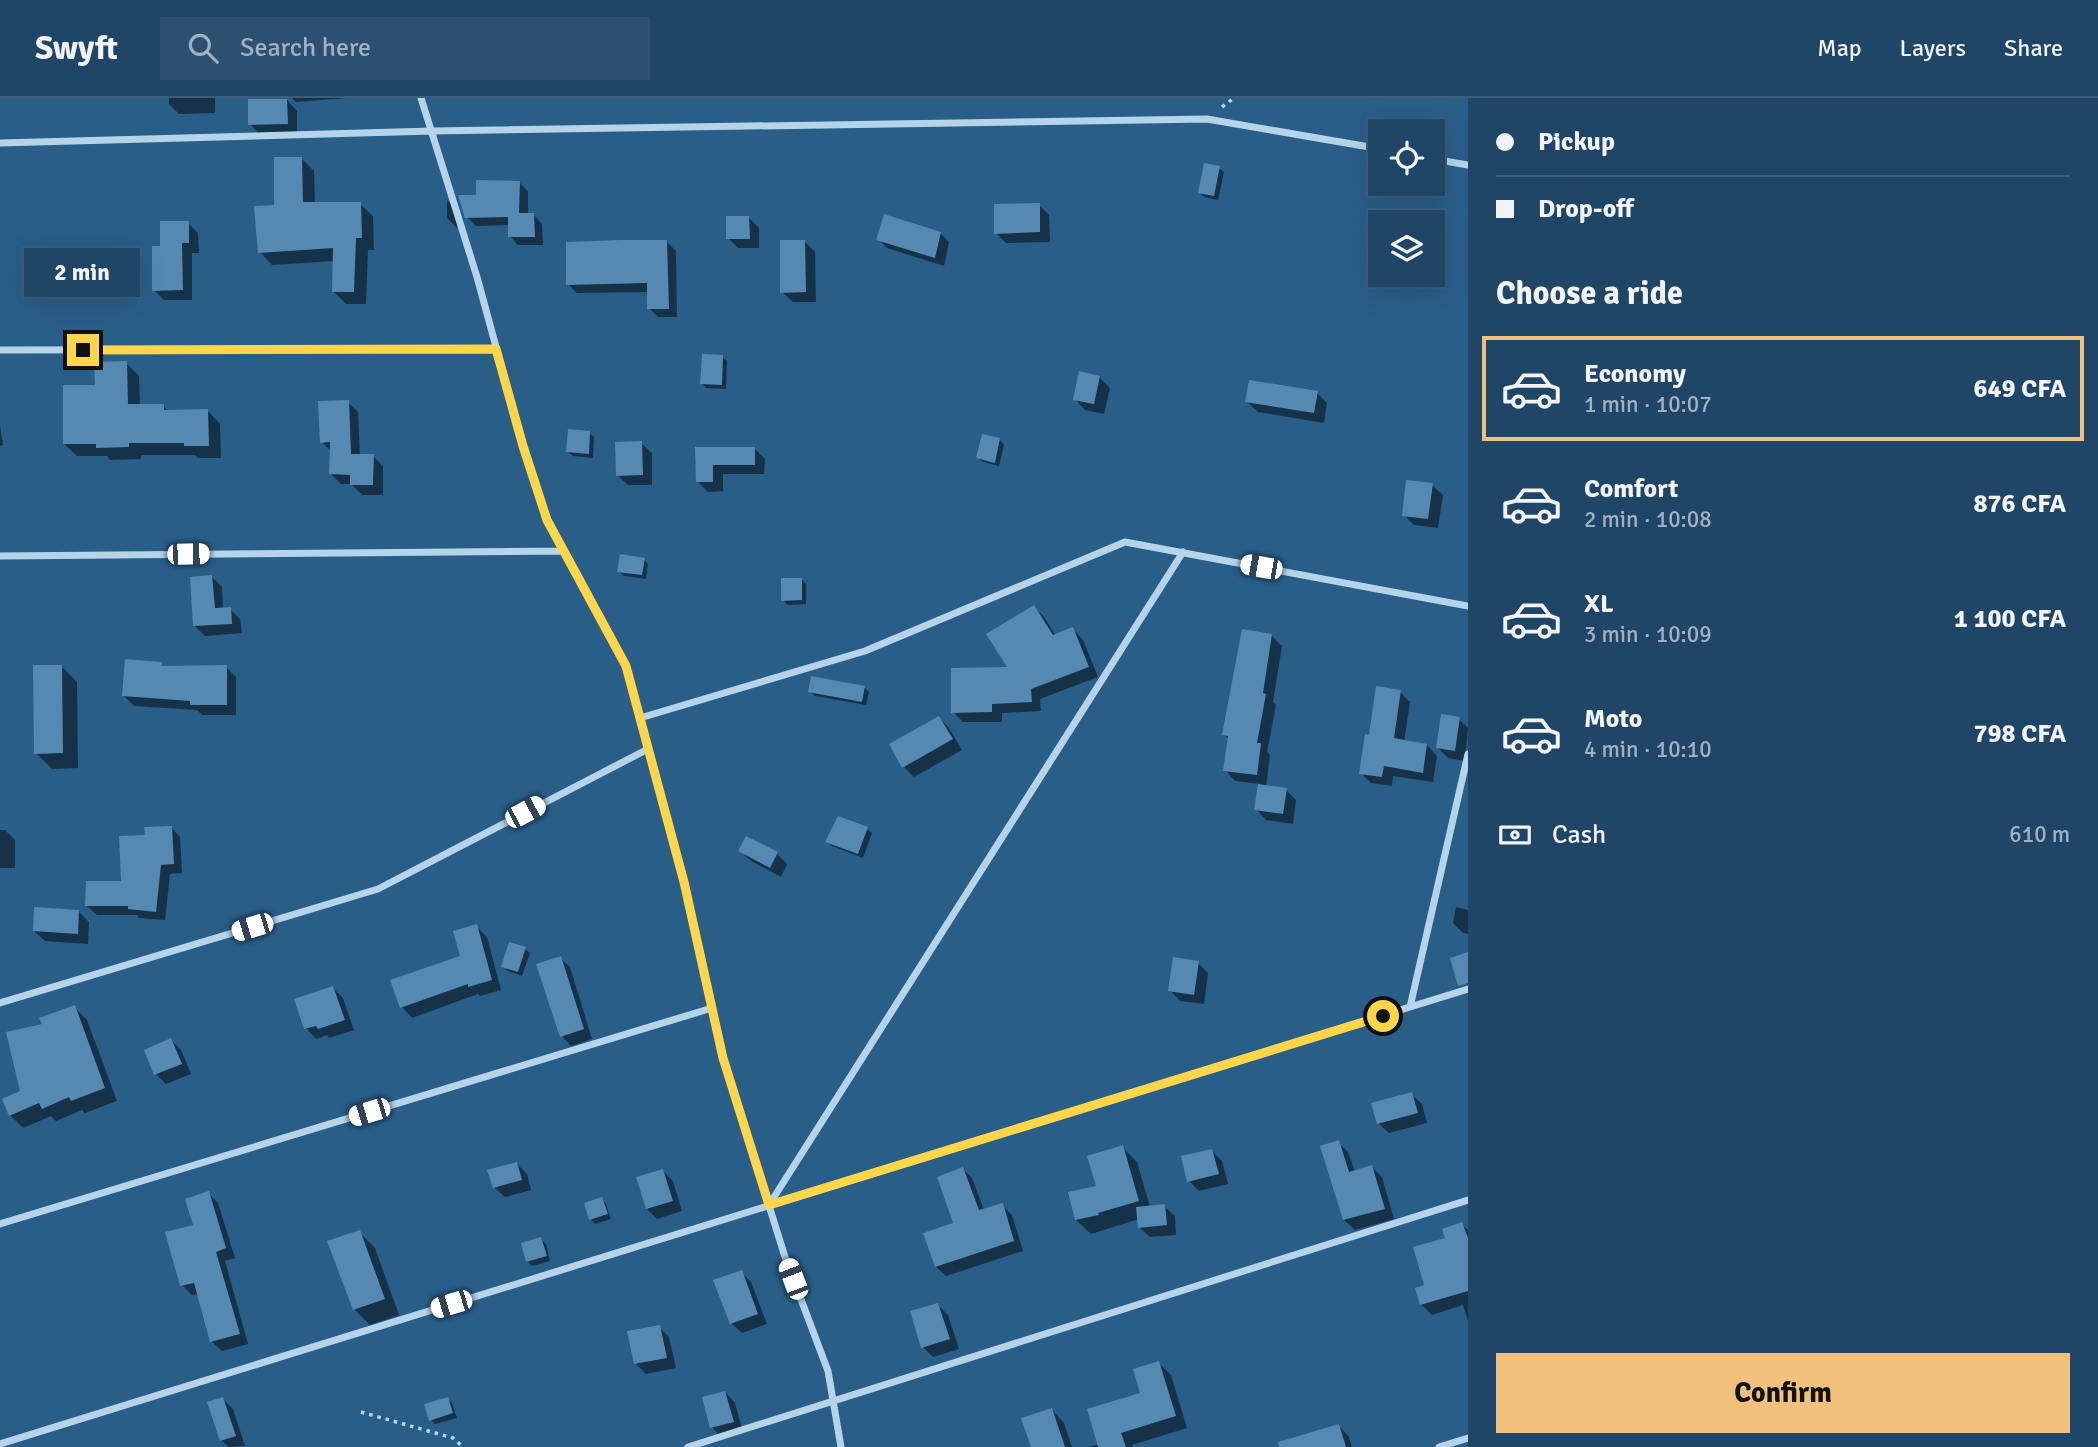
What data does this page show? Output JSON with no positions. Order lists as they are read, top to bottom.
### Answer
{
  "page": {
    "header": "Swyft",
    "search": "Search here",
    "nav": ["Map", "Layers", "Share"],
    "banner": ["Pickup", "Drop-off"],
    "bubble": "2 min",
    "heading": "Choose a ride",
    "list": [
      {
        "name": "Economy",
        "note": "1 min · 10:07",
        "value": "649 CFA"
      },
      {
        "name": "Comfort",
        "note": "2 min · 10:08",
        "value": "876 CFA"
      },
      {
        "name": "XL",
        "note": "3 min · 10:09",
        "value": "1 100 CFA"
      },
      {
        "name": "Moto",
        "note": "4 min · 10:10",
        "value": "798 CFA"
      }
    ],
    "pay": ["Cash", "610 m"],
    "buttons": "Confirm"
  }
}
